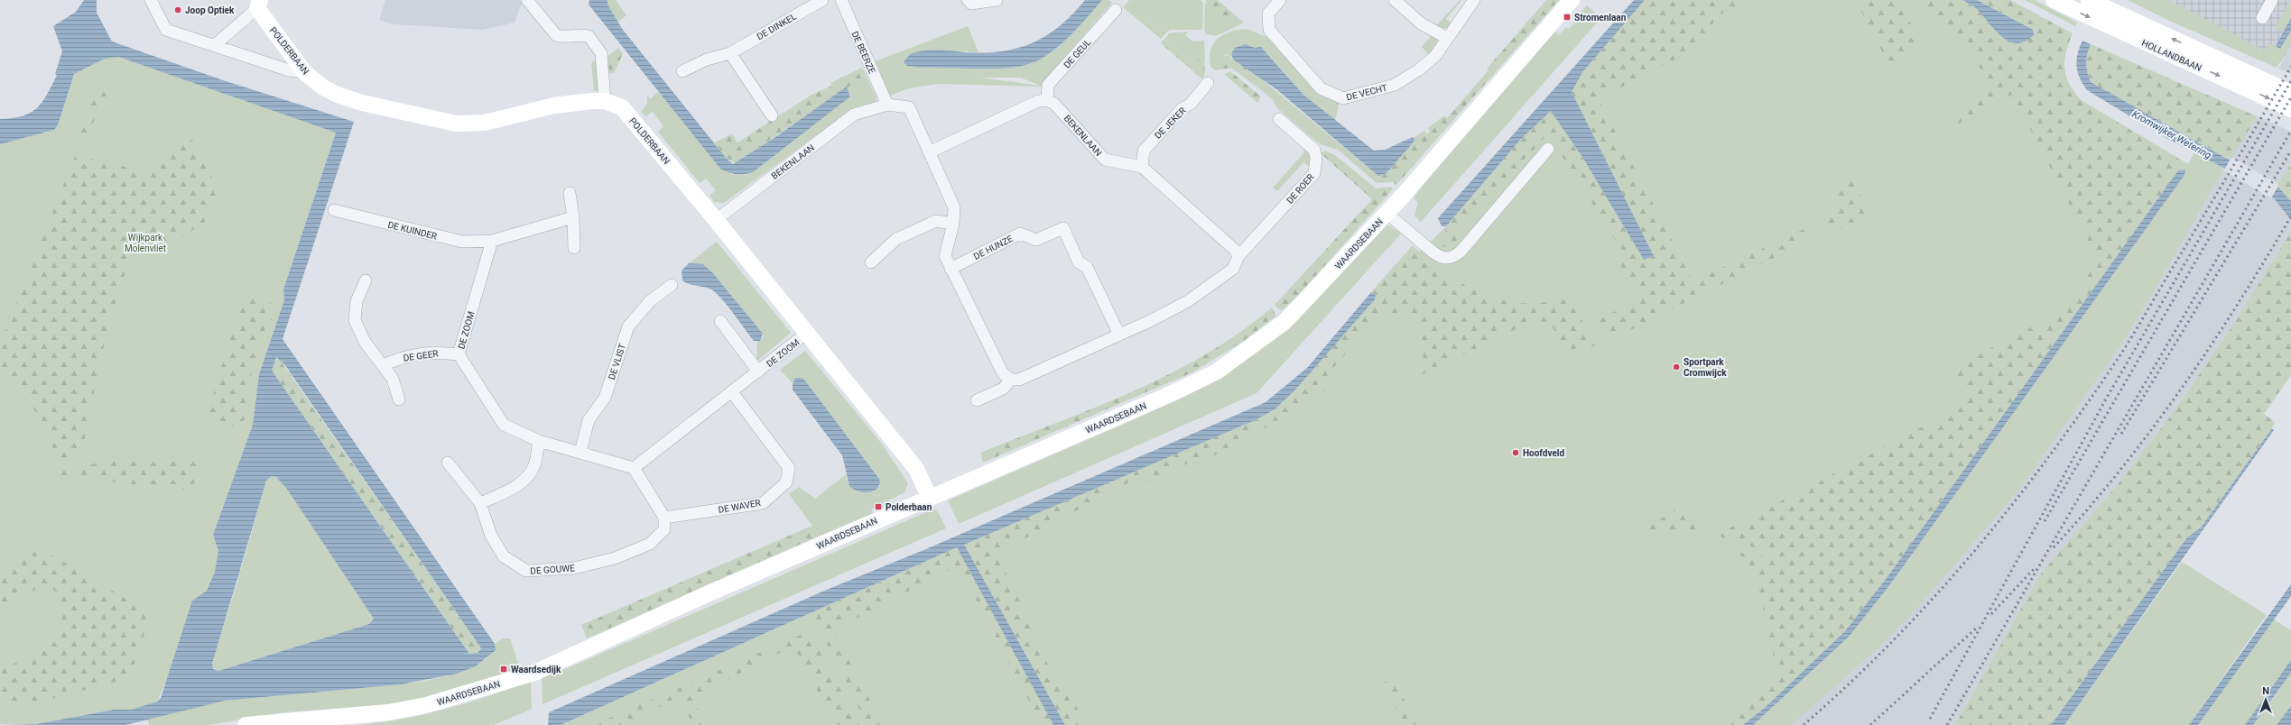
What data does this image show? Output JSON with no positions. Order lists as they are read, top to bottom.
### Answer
{
  "streets": {
    "street": [
      "DE DINKEL",
      "POLDERBAAN",
      "DE BEERZE",
      "DE GEUL",
      "HOLLANDBAAN",
      "DE VECHT",
      "DE JEKER",
      "BEKENLAAN",
      "DE ROER",
      "DE KUINDER",
      "WAARDSEBAAN",
      "DE HUNZE",
      "DE ZOOM",
      "DE GEER",
      "DE VLIST",
      "DE WAVER",
      "DE GOUWE"
    ]
  },
  "crossings": [
    ["POLDERBAAN", "BEKENLAAN"],
    ["POLDERBAAN", "WAARDSEBAAN"],
    ["POLDERBAAN", "DE ZOOM"],
    ["DE BEERZE", "BEKENLAAN"],
    ["DE GEUL", "BEKENLAAN"],
    ["DE JEKER", "BEKENLAAN"],
    ["BEKENLAAN", "DE HUNZE"],
    ["DE KUINDER", "DE ZOOM"],
    ["DE ZOOM", "DE GEER"],
    ["DE ZOOM", "DE VLIST"],
    ["DE ZOOM", "DE WAVER"],
    ["DE WAVER", "DE GOUWE"]
  ],
  "water": ["Kromwijker Wetering"],
  "parks": ["Wijkpark Molenvliet"],
  "places": {
    "other": ["Joop Optiek", "Sportpark Cromwijck", "Hoofdveld"],
    "transit": ["Stromenlaan", "Polderbaan", "Waardsedijk"]
  },
  "north": "top"
}
